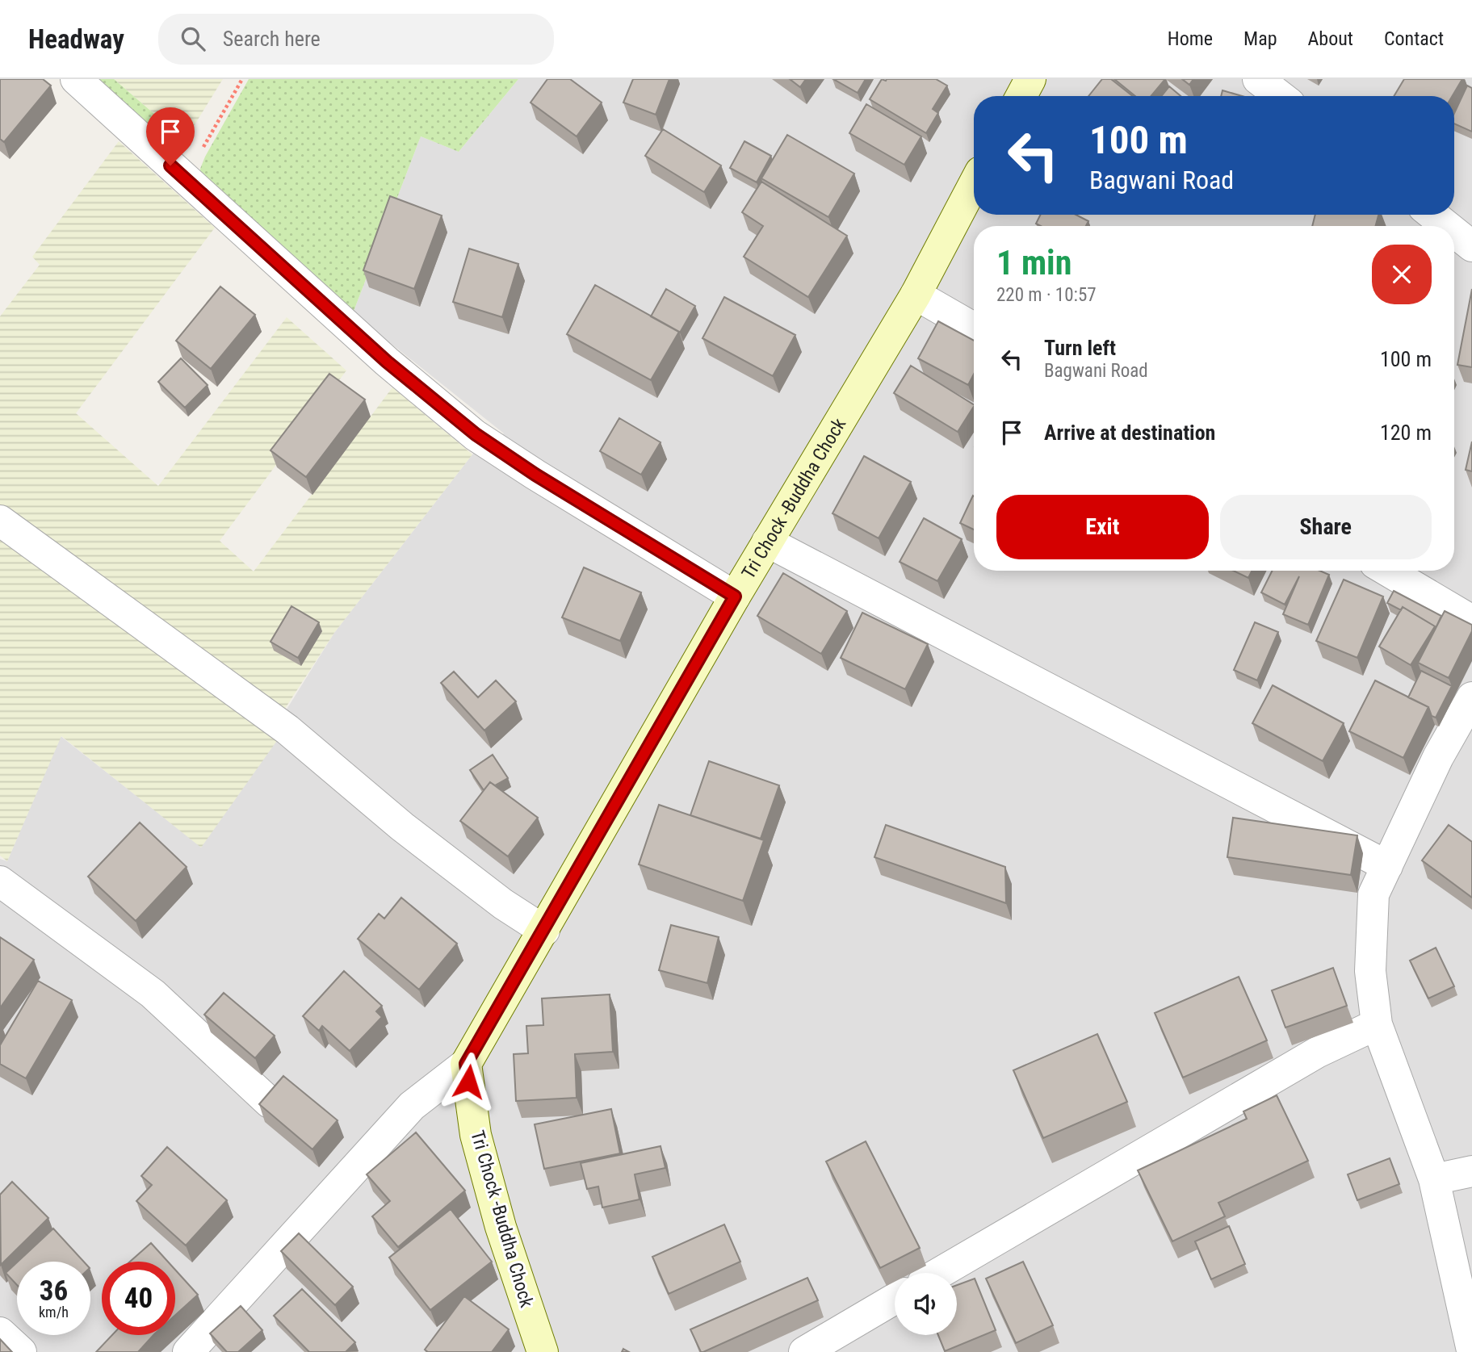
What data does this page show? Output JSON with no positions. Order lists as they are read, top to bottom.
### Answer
{
  "streets": {
    "street": ["Tri Chock -Buddha Chock"]
  },
  "page": {
    "header": "Headway",
    "search": "Search here",
    "nav": [
      "Home",
      "Map",
      "About",
      "Contact"
    ],
    "turn": ["100 m", "Bagwani Road"],
    "heading": ["1 min", "220 m · 10:57"],
    "list": [
      {
        "name": "Turn left",
        "note": "Bagwani Road",
        "value": "100 m"
      },
      {
        "name": "Arrive at destination",
        "value": "120 m"
      }
    ],
    "buttons": ["Exit", "Share"],
    "speed": "36 km/h",
    "limit": "40"
  }
}
